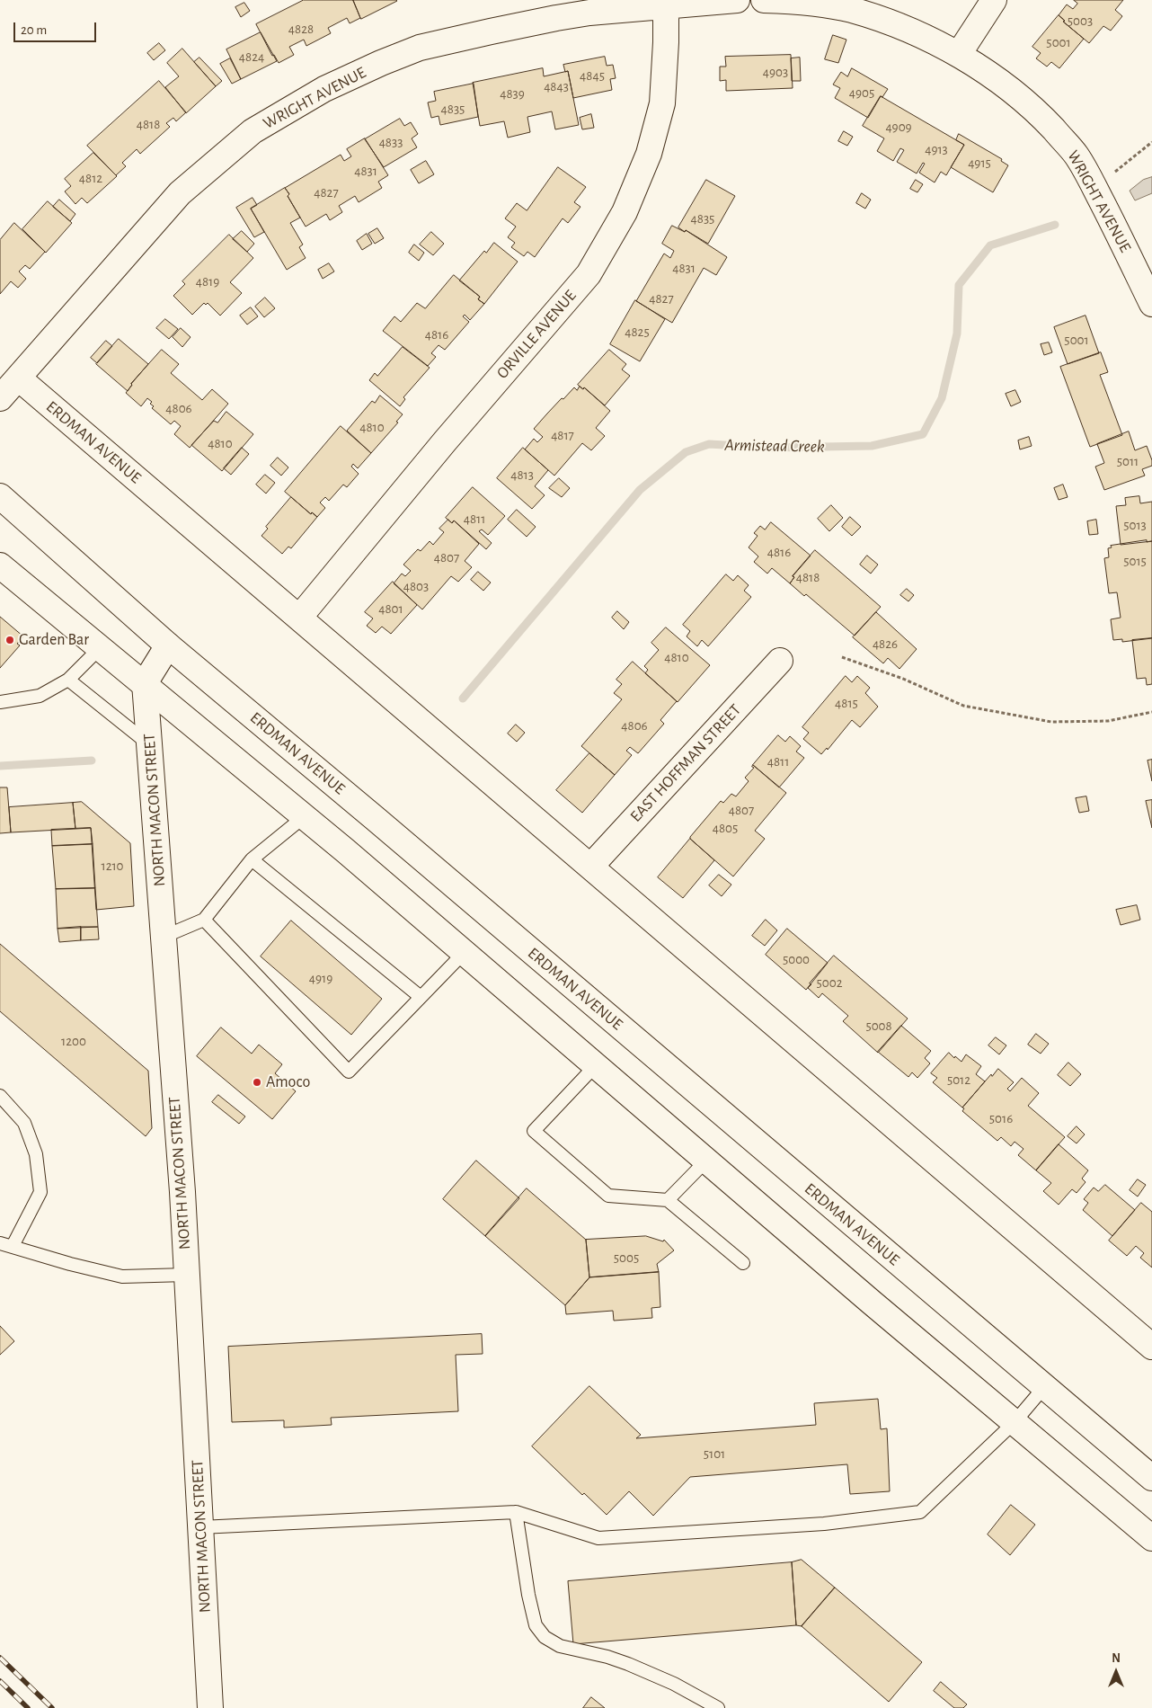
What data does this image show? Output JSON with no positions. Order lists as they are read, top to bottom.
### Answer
{
  "streets": {
    "street": [
      "WRIGHT AVENUE",
      "ORVILLE AVENUE",
      "ERDMAN AVENUE",
      "EAST HOFFMAN STREET",
      "NORTH MACON STREET"
    ]
  },
  "crossings": [
    ["WRIGHT AVENUE", "ORVILLE AVENUE"],
    ["WRIGHT AVENUE", "ERDMAN AVENUE"],
    ["ORVILLE AVENUE", "ERDMAN AVENUE"],
    ["ERDMAN AVENUE", "EAST HOFFMAN STREET"]
  ],
  "water": ["Armistead Creek"],
  "places": ["Garden Bar", "Amoco"],
  "house_numbers": [
    "5003",
    "4828",
    "5001",
    "4824",
    "4903",
    "4845",
    "4843",
    "4905",
    "4839",
    "4835",
    "4818",
    "4909",
    "4833",
    "4913",
    "4915",
    "4831",
    "4812",
    "4827",
    "4835",
    "4831",
    "4819",
    "4827",
    "4825",
    "4816",
    "5001",
    "4806",
    "4810",
    "4817",
    "4810",
    "5011",
    "4813",
    "4811",
    "5013",
    "4816",
    "4807",
    "5015",
    "4818",
    "4803",
    "4801",
    "4826",
    "4810",
    "4815",
    "4806",
    "4811",
    "4807",
    "4805",
    "1210",
    "5000",
    "4919",
    "5002",
    "5008",
    "1200",
    "5012",
    "5016",
    "5005",
    "5101"
  ],
  "scale_bar": "20 m",
  "north": "top"
}
